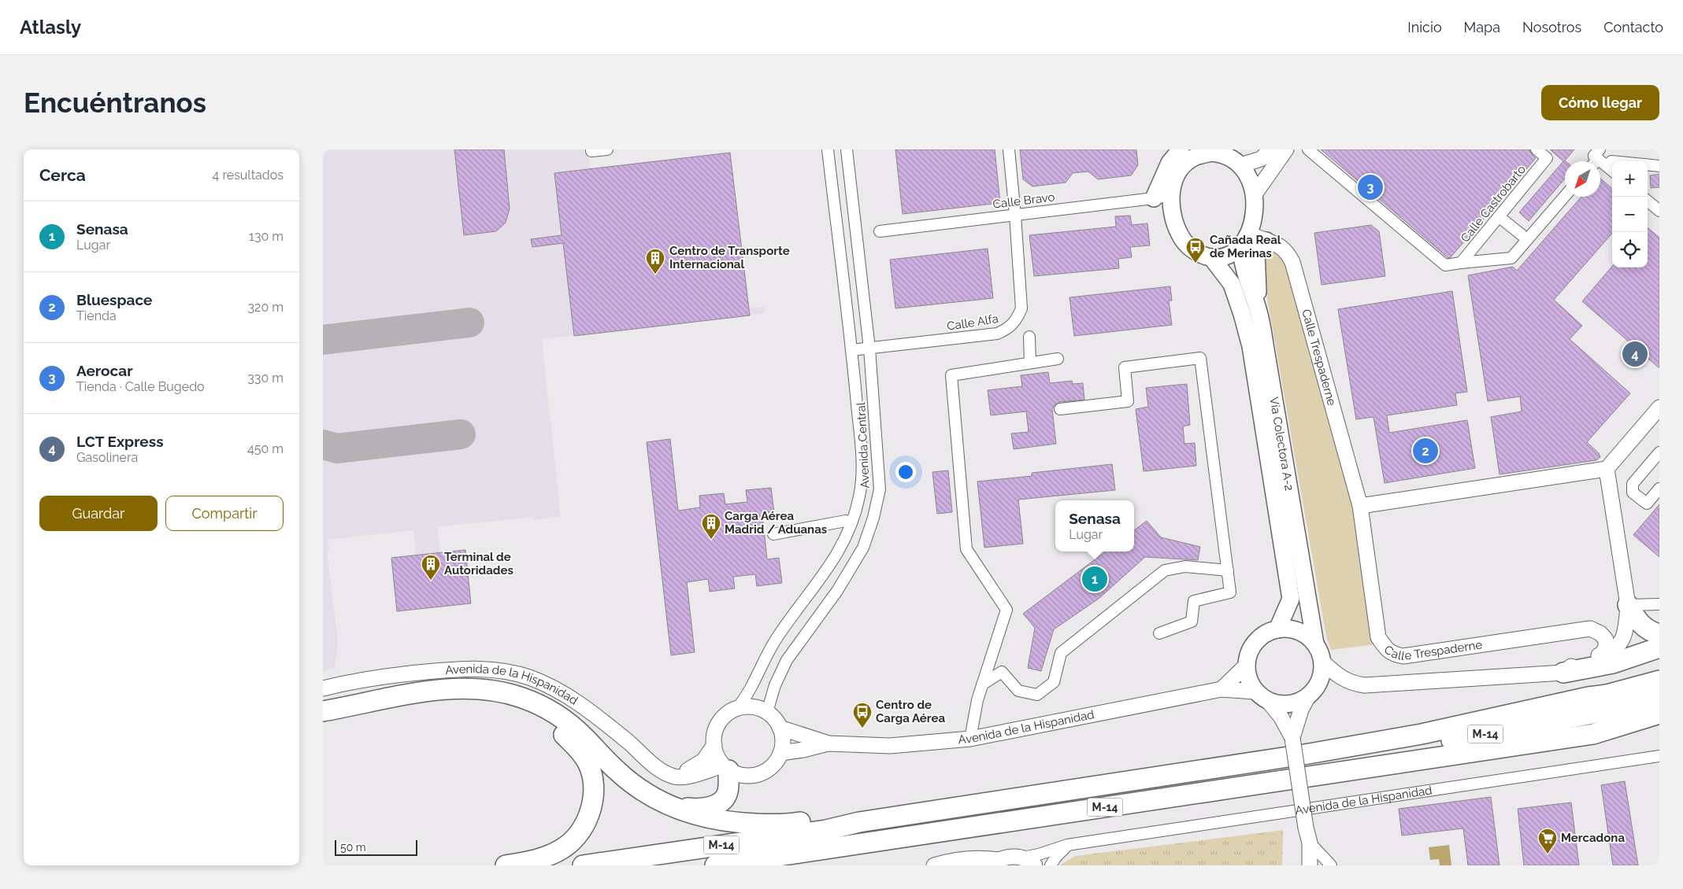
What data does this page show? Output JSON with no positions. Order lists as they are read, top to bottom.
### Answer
{
  "streets": {
    "highway": ["M-14"],
    "main road": ["Vía Colectora A-2"],
    "street": [
      "Calle Bravo",
      "Calle Castrobarto",
      "Calle Alfa",
      "Calle Trespaderne",
      "Avenida Central",
      "Avenida de la Hispanidad"
    ]
  },
  "crossings": [
    ["Calle Bravo", "Calle Alfa"],
    ["Calle Bravo", "Calle Trespaderne"],
    ["Calle Bravo", "Vía Colectora A-2"],
    ["Calle Alfa", "Avenida Central"],
    ["Calle Trespaderne", "Vía Colectora A-2"],
    ["Vía Colectora A-2", "Avenida de la Hispanidad"],
    ["Avenida Central", "Avenida de la Hispanidad"]
  ],
  "places": {
    "bus stop": ["Cañada Real de Merinas", "Centro de Carga Aérea"],
    "building": ["Centro de Transporte Internacional", "Carga Aérea Madrid / Aduanas", "Terminal de Autoridades"],
    "supermarket": ["Mercadona"]
  },
  "scale_bar": "50 m",
  "north": "bottom left",
  "page": {
    "header": "Atlasly",
    "nav": [
      "Inicio",
      "Mapa",
      "Nosotros",
      "Contacto"
    ],
    "buttons": [
      "Cómo llegar",
      ["Guardar", "Compartir"]
    ],
    "title": "Encuéntranos",
    "heading": ["Cerca", "4 resultados"],
    "map_buttons": ["+", "−"],
    "pins": [
      "3",
      "4",
      "2",
      "1"
    ],
    "list": [
      {
        "mark": "1",
        "name": "Senasa",
        "note": "Lugar",
        "value": "130 m"
      },
      {
        "mark": "2",
        "name": "Bluespace",
        "note": "Tienda",
        "value": "320 m"
      },
      {
        "mark": "3",
        "name": "Aerocar",
        "note": "Tienda · Calle Bugedo",
        "value": "330 m"
      },
      {
        "mark": "4",
        "name": "LCT Express",
        "note": "Gasolinera",
        "value": "450 m"
      }
    ],
    "popup": ["Senasa", "Lugar"],
    "scale": "50 m"
  }
}
